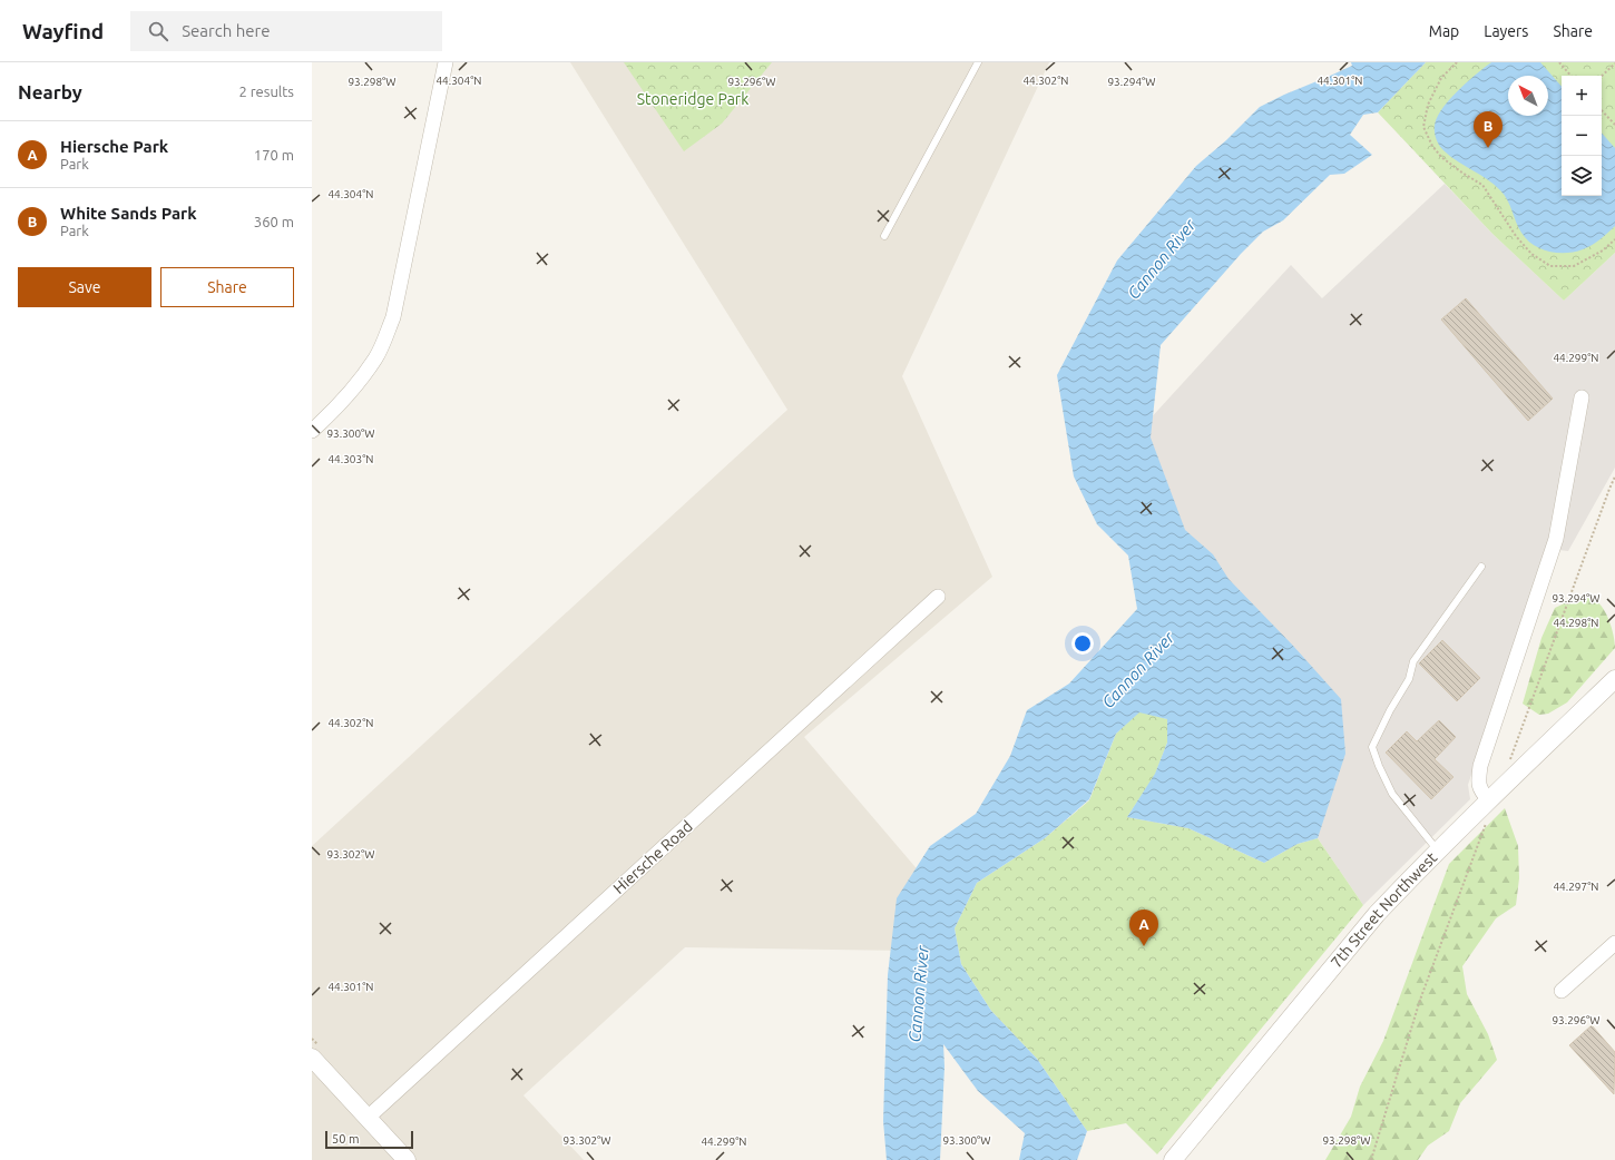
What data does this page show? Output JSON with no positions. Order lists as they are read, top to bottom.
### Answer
{
  "streets": {
    "street": ["Hiersche Road", "7th Street Northwest"]
  },
  "water": ["Cannon River"],
  "parks": ["Stoneridge Park"],
  "scale_bar": "50 m",
  "north": "top left",
  "page": {
    "header": "Wayfind",
    "search": "Search here",
    "nav": ["Map", "Layers", "Share"],
    "heading": ["Nearby", "2 results"],
    "map_buttons": ["+", "−"],
    "pins": ["B", "A"],
    "list": [
      {
        "mark": "A",
        "name": "Hiersche Park",
        "note": "Park",
        "value": "170 m"
      },
      {
        "mark": "B",
        "name": "White Sands Park",
        "note": "Park",
        "value": "360 m"
      }
    ],
    "buttons": ["Save", "Share"],
    "scale": "50 m"
  },
  "coordinates": [
    "44.304°N",
    "44.301°N",
    "44.302°N",
    "93.298°W",
    "93.296°W",
    "93.294°W",
    "44.299°N",
    "93.300°W",
    "44.303°N",
    "44.298°N",
    "93.302°W",
    "44.297°N"
  ]
}
